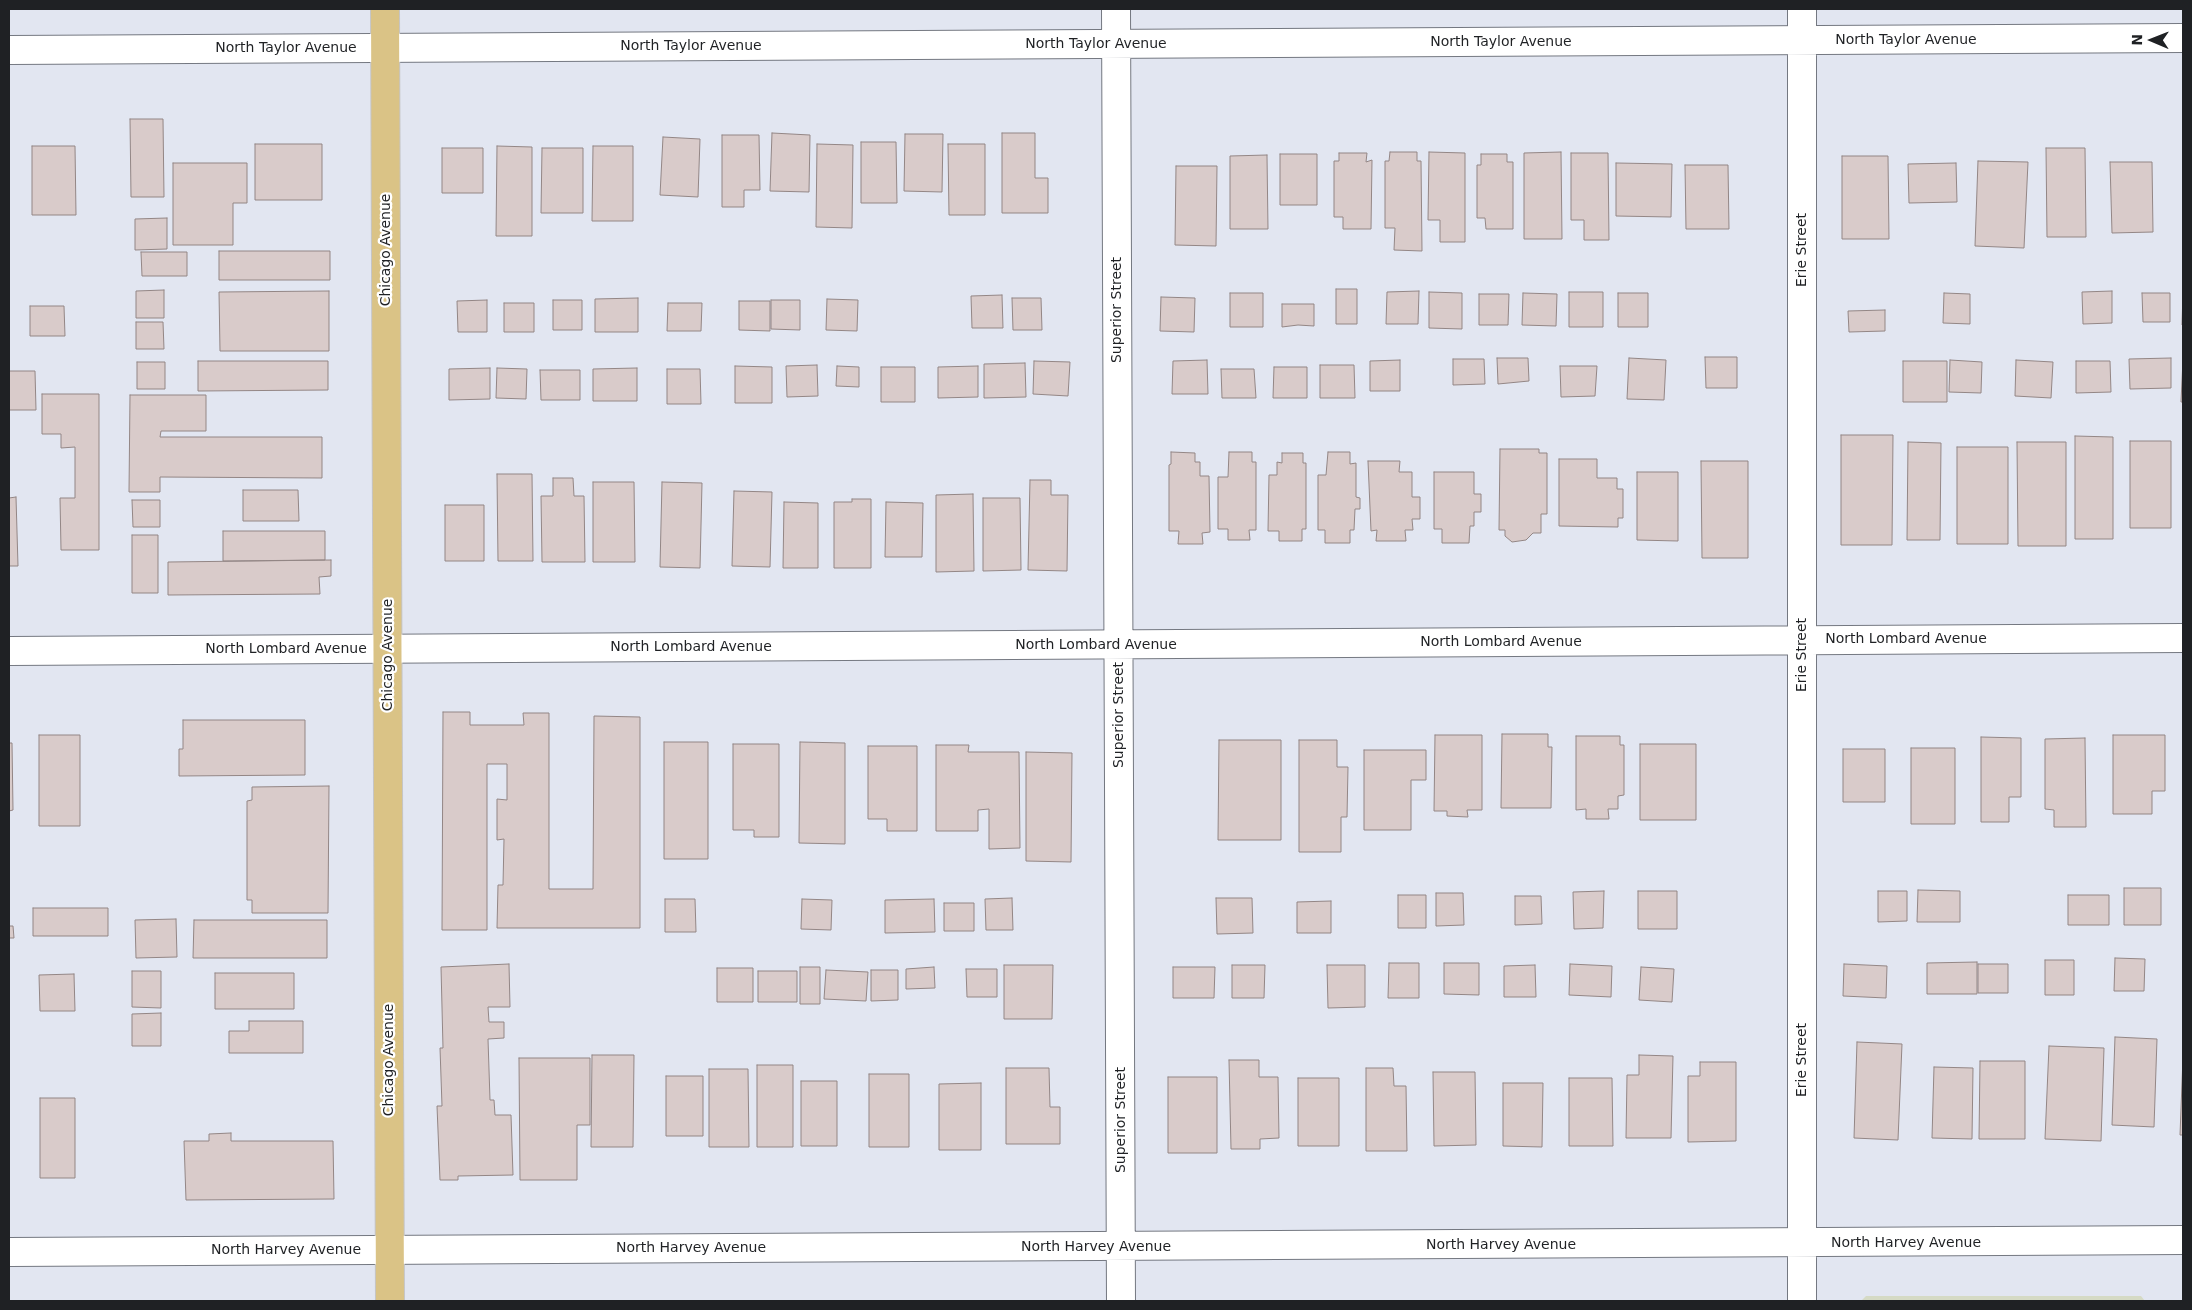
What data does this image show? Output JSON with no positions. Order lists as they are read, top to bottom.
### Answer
{
  "streets": {
    "main road": ["Chicago Avenue"],
    "street": [
      "North Taylor Avenue",
      "Erie Street",
      "Superior Street",
      "North Lombard Avenue",
      "North Harvey Avenue"
    ]
  },
  "crossings": [
    ["North Taylor Avenue", "Chicago Avenue"],
    ["North Taylor Avenue", "Erie Street"],
    ["North Taylor Avenue", "Superior Street"],
    ["Chicago Avenue", "North Lombard Avenue"],
    ["Chicago Avenue", "North Harvey Avenue"],
    ["Erie Street", "North Lombard Avenue"],
    ["Erie Street", "North Harvey Avenue"],
    ["Superior Street", "North Lombard Avenue"],
    ["Superior Street", "North Harvey Avenue"]
  ],
  "north": "left"
}
